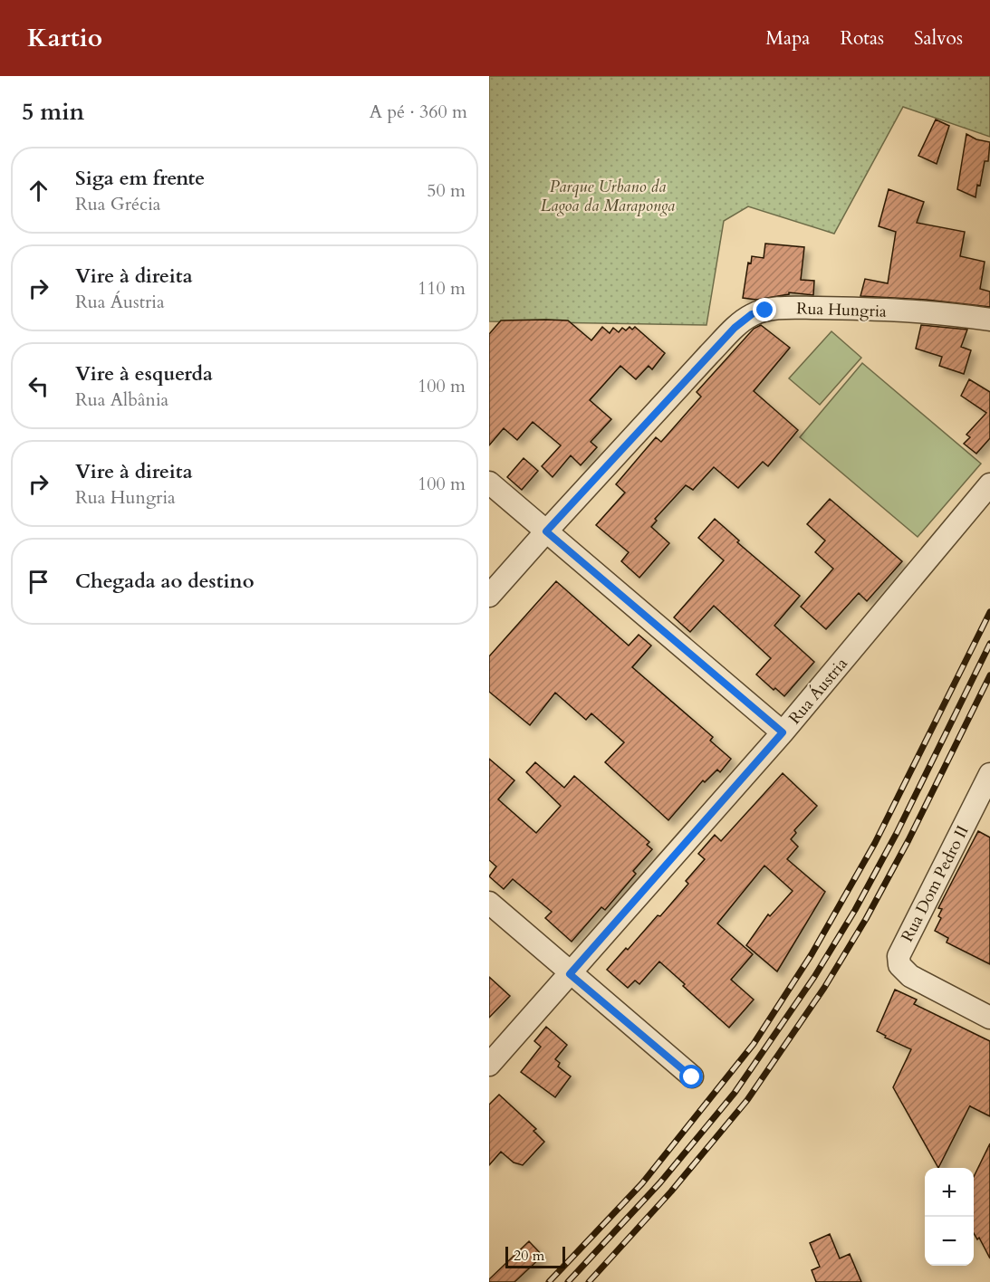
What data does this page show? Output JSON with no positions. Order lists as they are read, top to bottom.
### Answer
{
  "streets": {
    "street": ["Rua Hungria", "Rua Áustria", "Rua Dom Pedro II"]
  },
  "parks": ["Parque Urbano da Lagoa da Maraponga"],
  "scale_bar": "20 m",
  "page": {
    "header": "Kartio",
    "nav": ["Mapa", "Rotas", "Salvos"],
    "heading": ["5 min", "A pé · 360 m"],
    "list": [
      ["Siga em frente", "Rua Grécia", "50 m"],
      ["Vire à direita", "Rua Áustria", "110 m"],
      ["Vire à esquerda", "Rua Albânia", "100 m"],
      ["Vire à direita", "Rua Hungria", "100 m"],
      "Chegada ao destino"
    ],
    "map_buttons": ["+", "−"],
    "scale": "20 m"
  }
}
